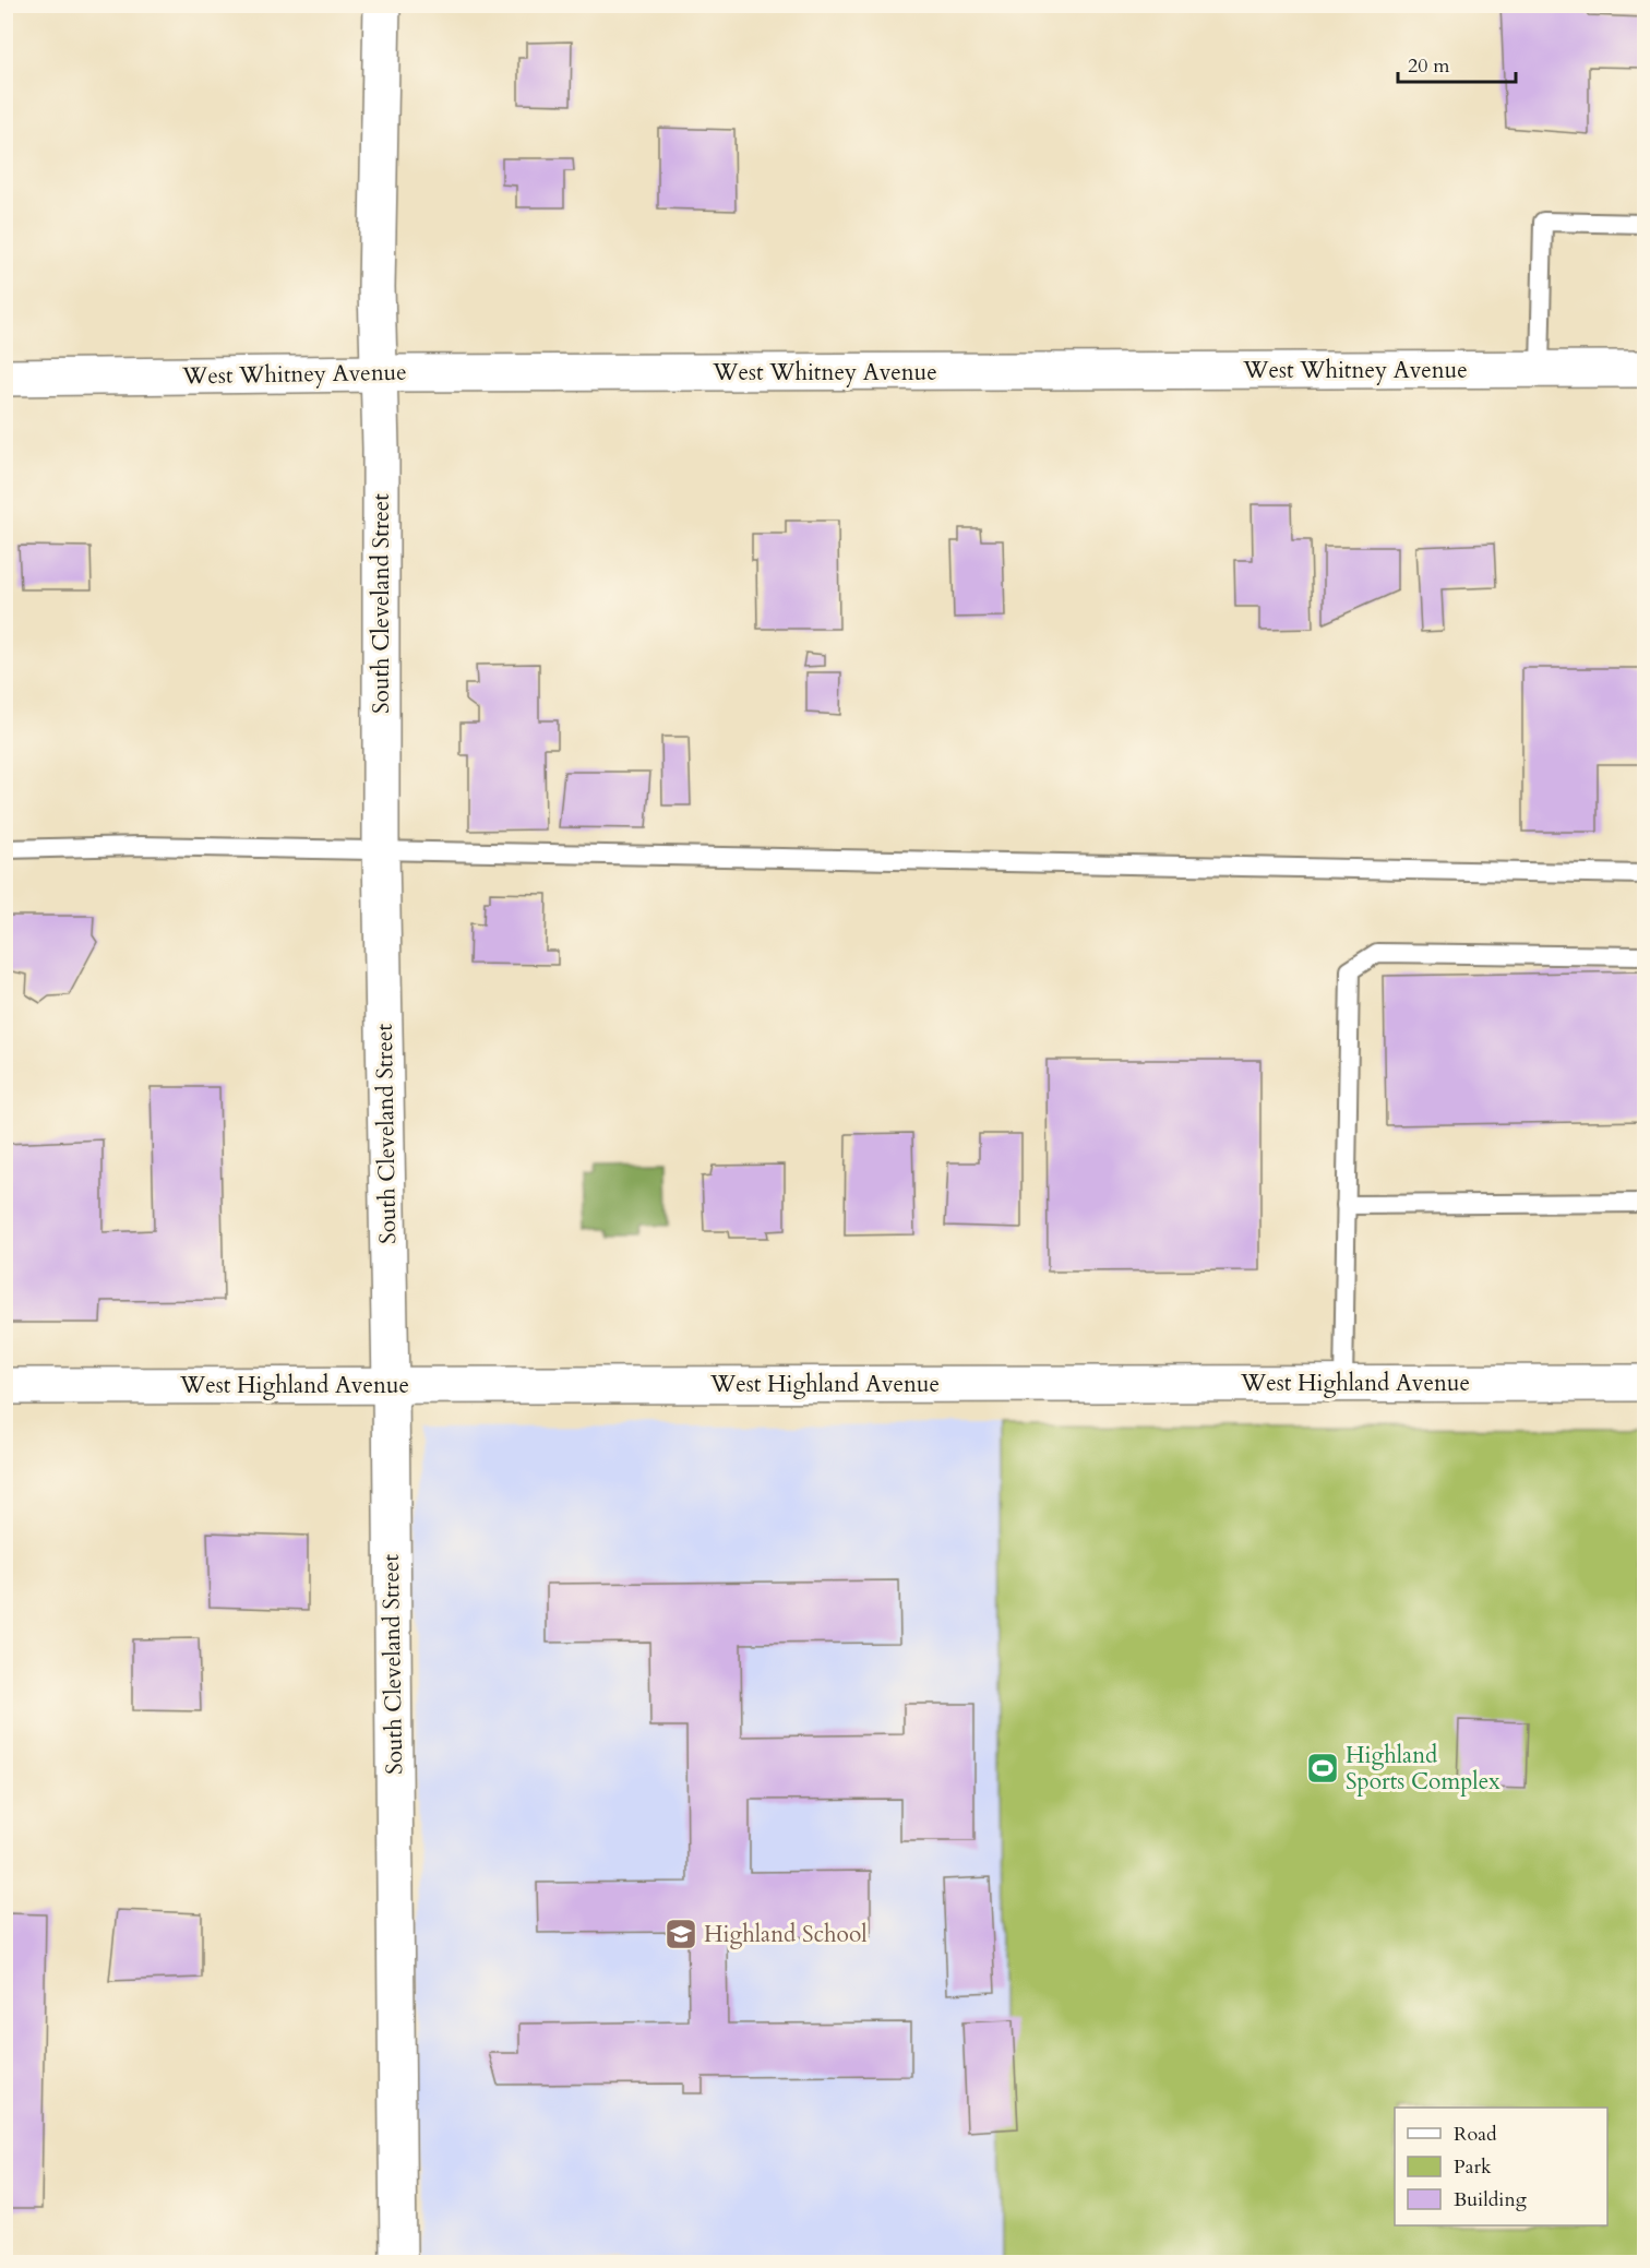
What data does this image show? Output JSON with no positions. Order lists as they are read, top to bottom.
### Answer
{
  "streets": {
    "street": ["West Whitney Avenue", "South Cleveland Street", "West Highland Avenue"]
  },
  "crossings": [
    ["West Whitney Avenue", "South Cleveland Street"],
    ["South Cleveland Street", "West Highland Avenue"]
  ],
  "places": {
    "sports": ["Highland Sports Complex"],
    "school or university": ["Highland School"]
  },
  "legend": ["Road", "Park", "Building"],
  "scale_bar": "20 m"
}
